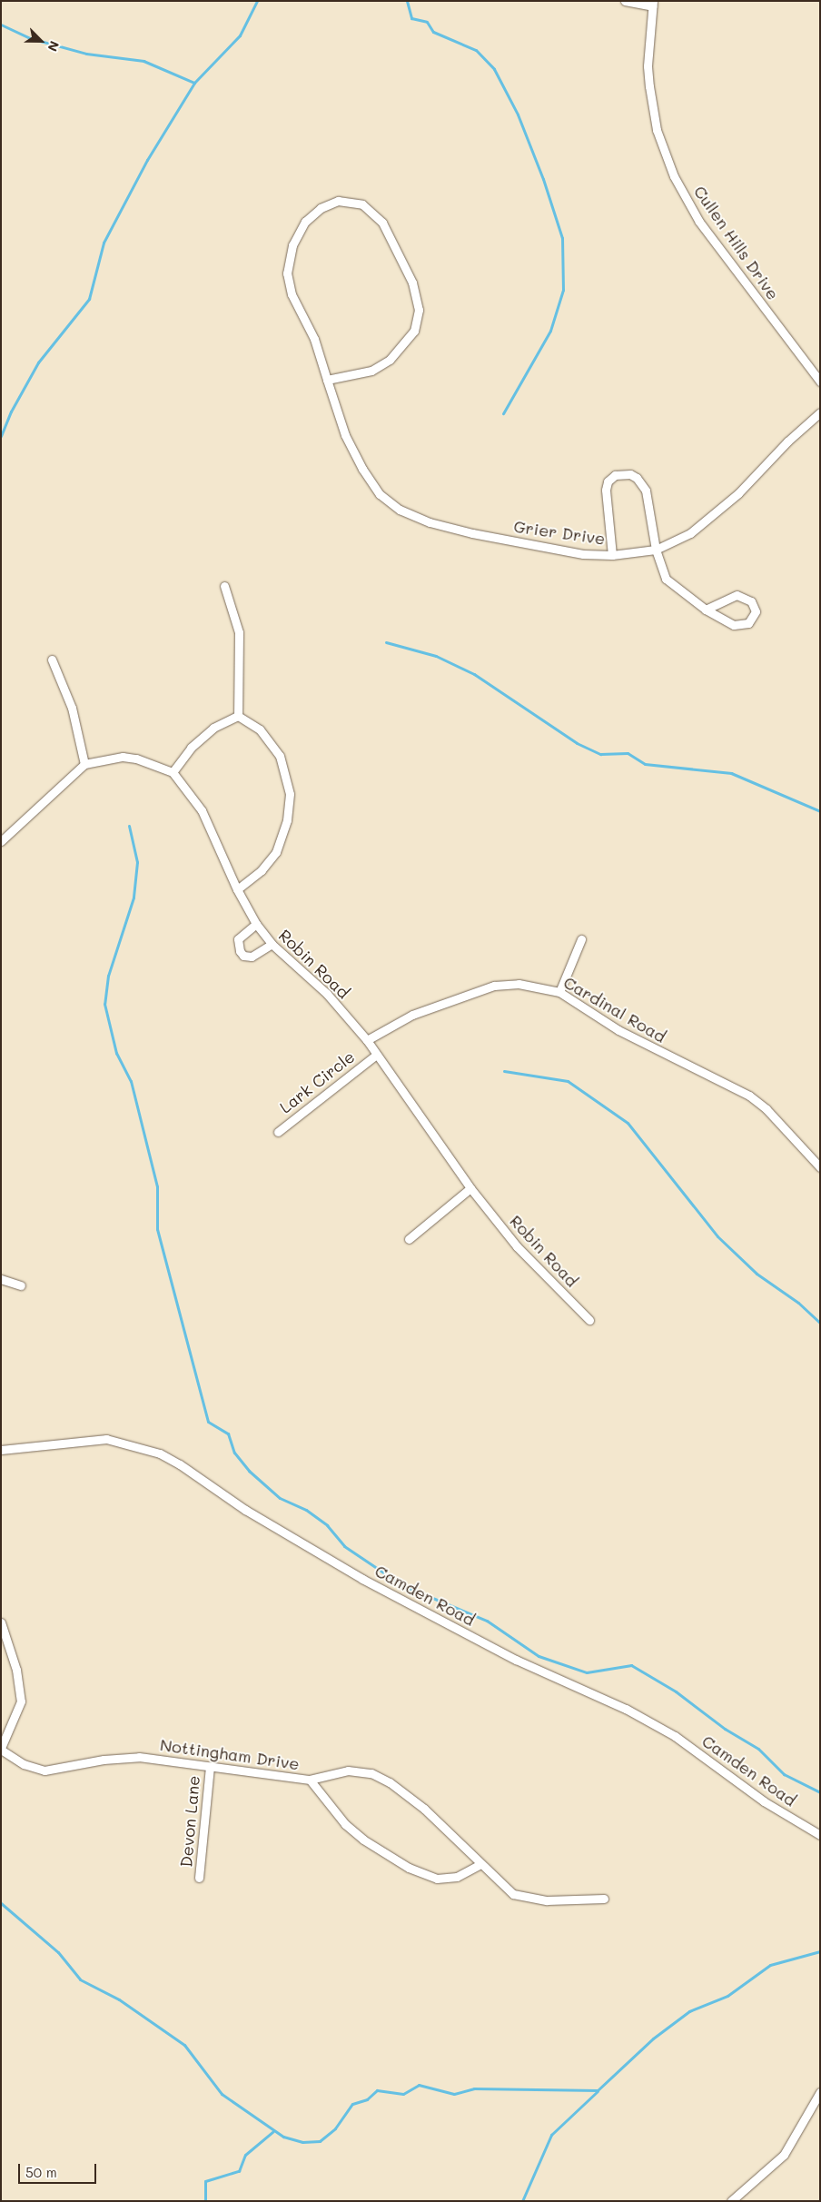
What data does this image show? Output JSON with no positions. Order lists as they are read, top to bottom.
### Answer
{
  "streets": {
    "street": [
      "Cullen Hills Drive",
      "Grier Drive",
      "Robin Road",
      "Cardinal Road",
      "Lark Circle",
      "Camden Road",
      "Nottingham Drive",
      "Devon Lane"
    ]
  },
  "crossings": [
    ["Robin Road", "Cardinal Road"],
    ["Robin Road", "Lark Circle"],
    ["Nottingham Drive", "Devon Lane"]
  ],
  "scale_bar": "50 m",
  "north": "bottom right"
}
